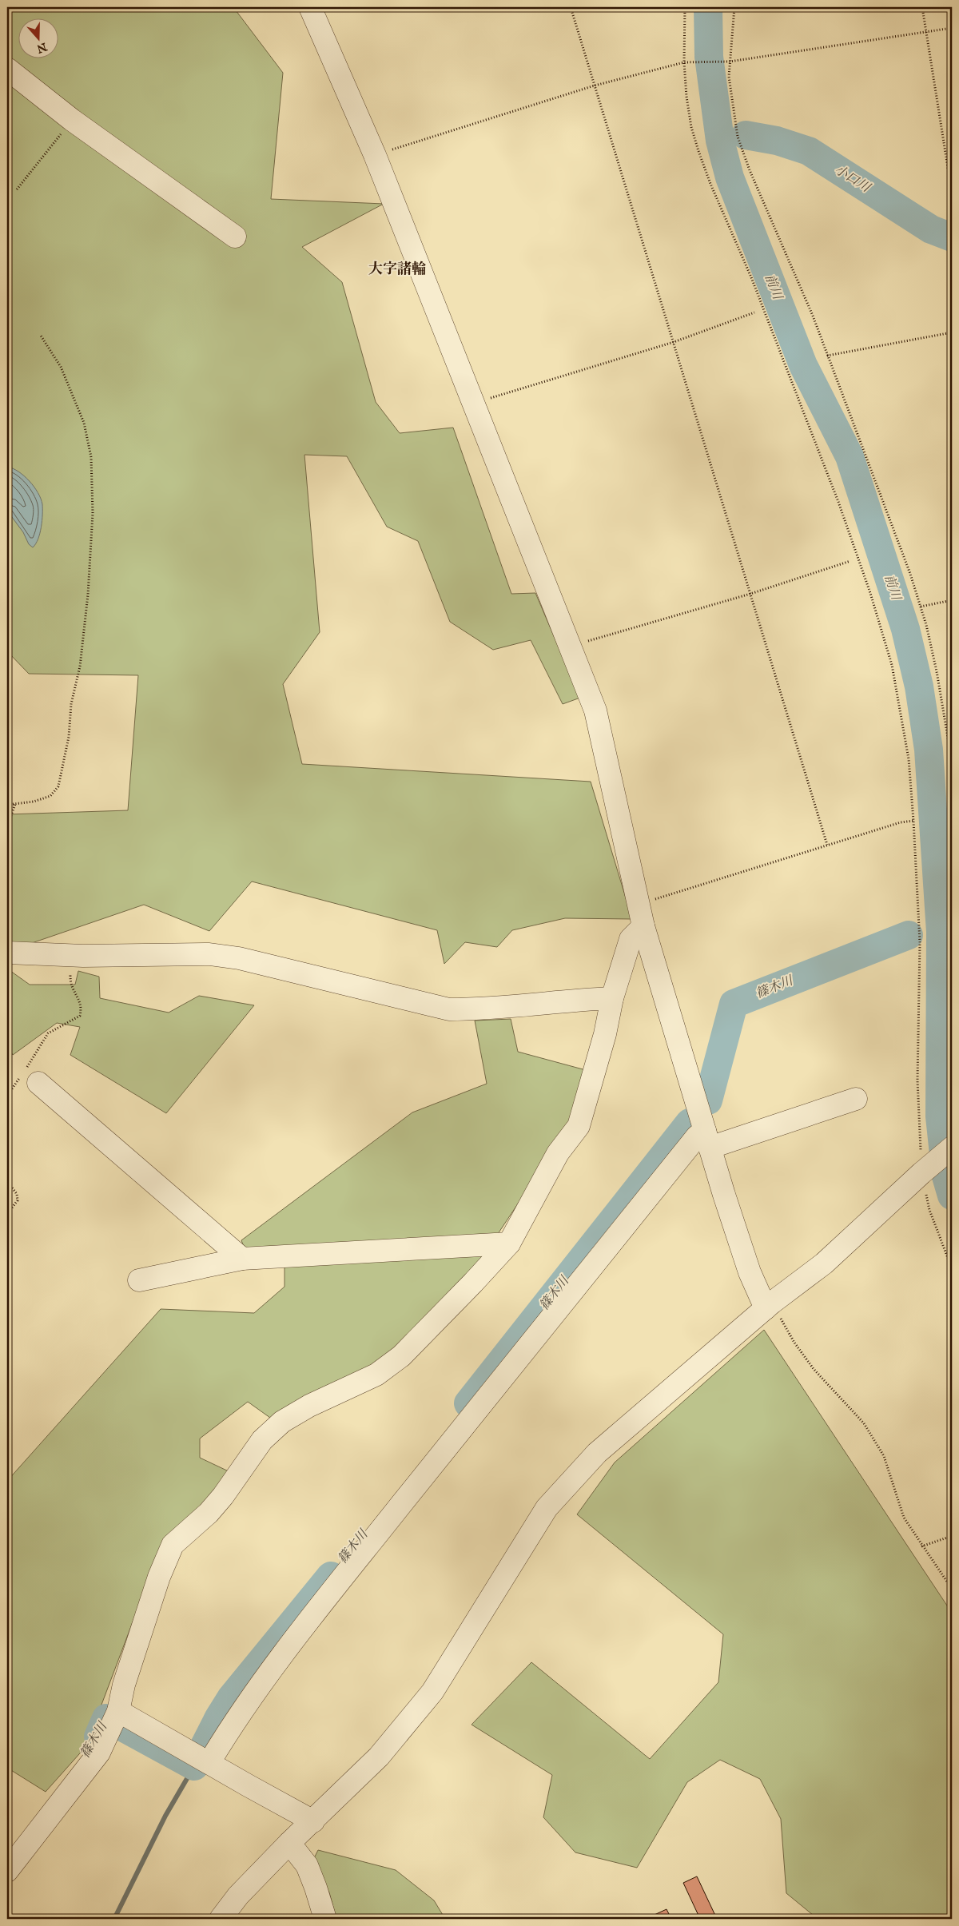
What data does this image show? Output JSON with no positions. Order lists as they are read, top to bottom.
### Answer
{
  "districts": ["大字諸輪"],
  "water": ["小口川", "前川", "篠木川"],
  "north": "bottom"
}
